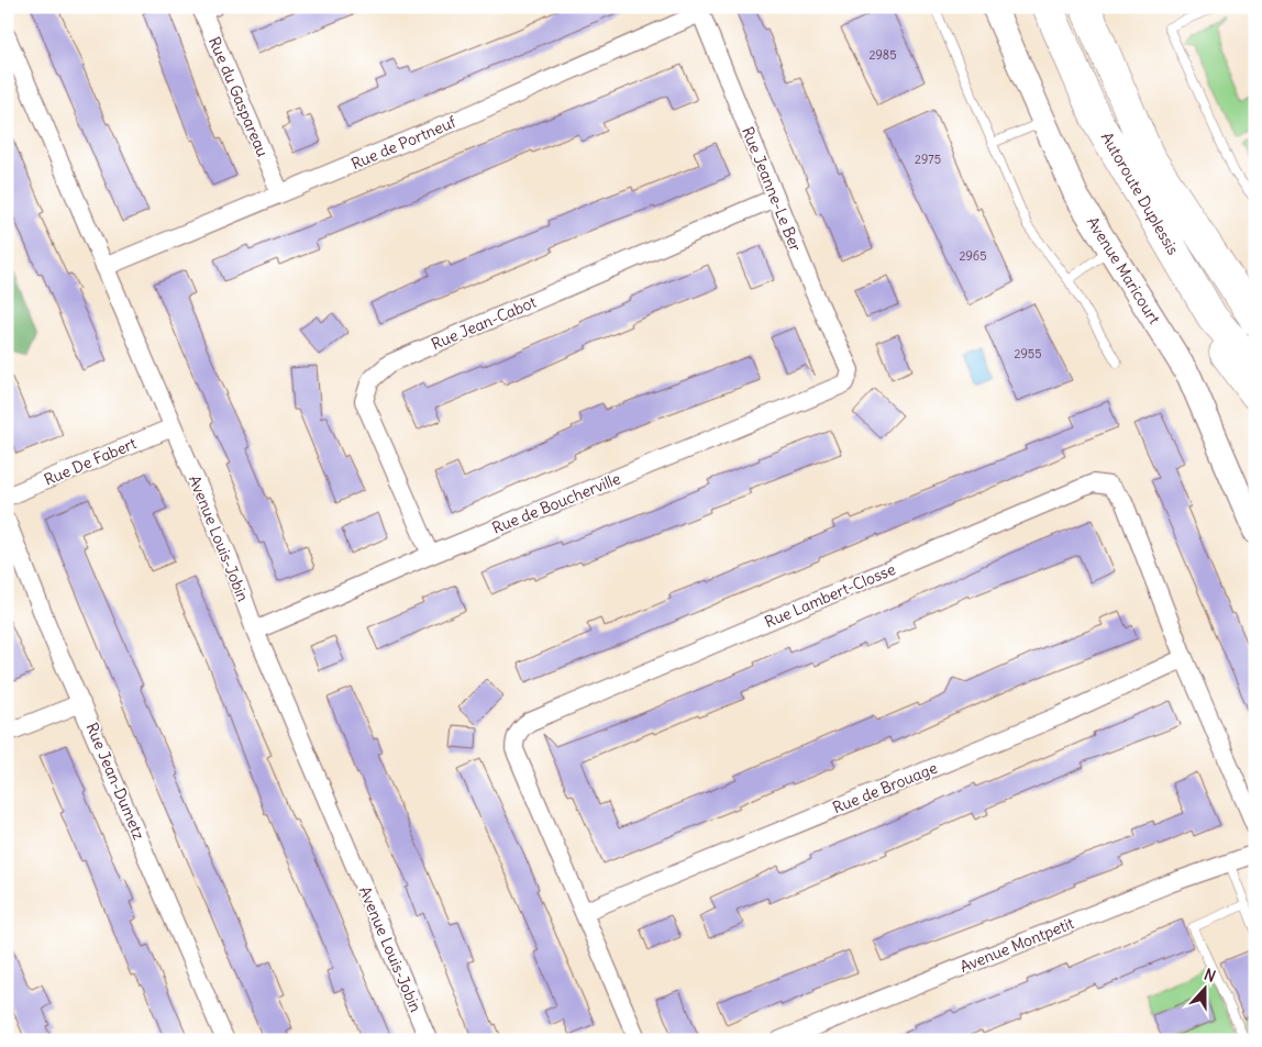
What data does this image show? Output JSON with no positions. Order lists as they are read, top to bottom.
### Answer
{
  "streets": {
    "highway": ["Autoroute Duplessis"],
    "street": [
      "Rue du Gaspareau",
      "Rue de Portneuf",
      "Rue Jeanne-Le Ber",
      "Avenue Maricourt",
      "Rue Jean-Cabot",
      "Rue De Fabert",
      "Rue de Boucherville",
      "Avenue Louis-Jobin",
      "Rue Lambert-Closse",
      "Rue Jean-Dumetz",
      "Rue de Brouage",
      "Avenue Montpetit"
    ]
  },
  "crossings": [
    ["Rue du Gaspareau", "Rue de Portneuf"],
    ["Rue de Portneuf", "Rue Jeanne-Le Ber"],
    ["Rue de Portneuf", "Avenue Louis-Jobin"],
    ["Rue Jeanne-Le Ber", "Rue Jean-Cabot"],
    ["Rue Jeanne-Le Ber", "Rue de Boucherville"],
    ["Rue Jean-Cabot", "Rue de Boucherville"],
    ["Rue De Fabert", "Avenue Louis-Jobin"],
    ["Rue de Boucherville", "Avenue Louis-Jobin"],
    ["Rue Lambert-Closse", "Rue de Brouage"]
  ],
  "house_numbers": [
    "2985",
    "2975",
    "2965",
    "2955"
  ],
  "north": "top"
}
